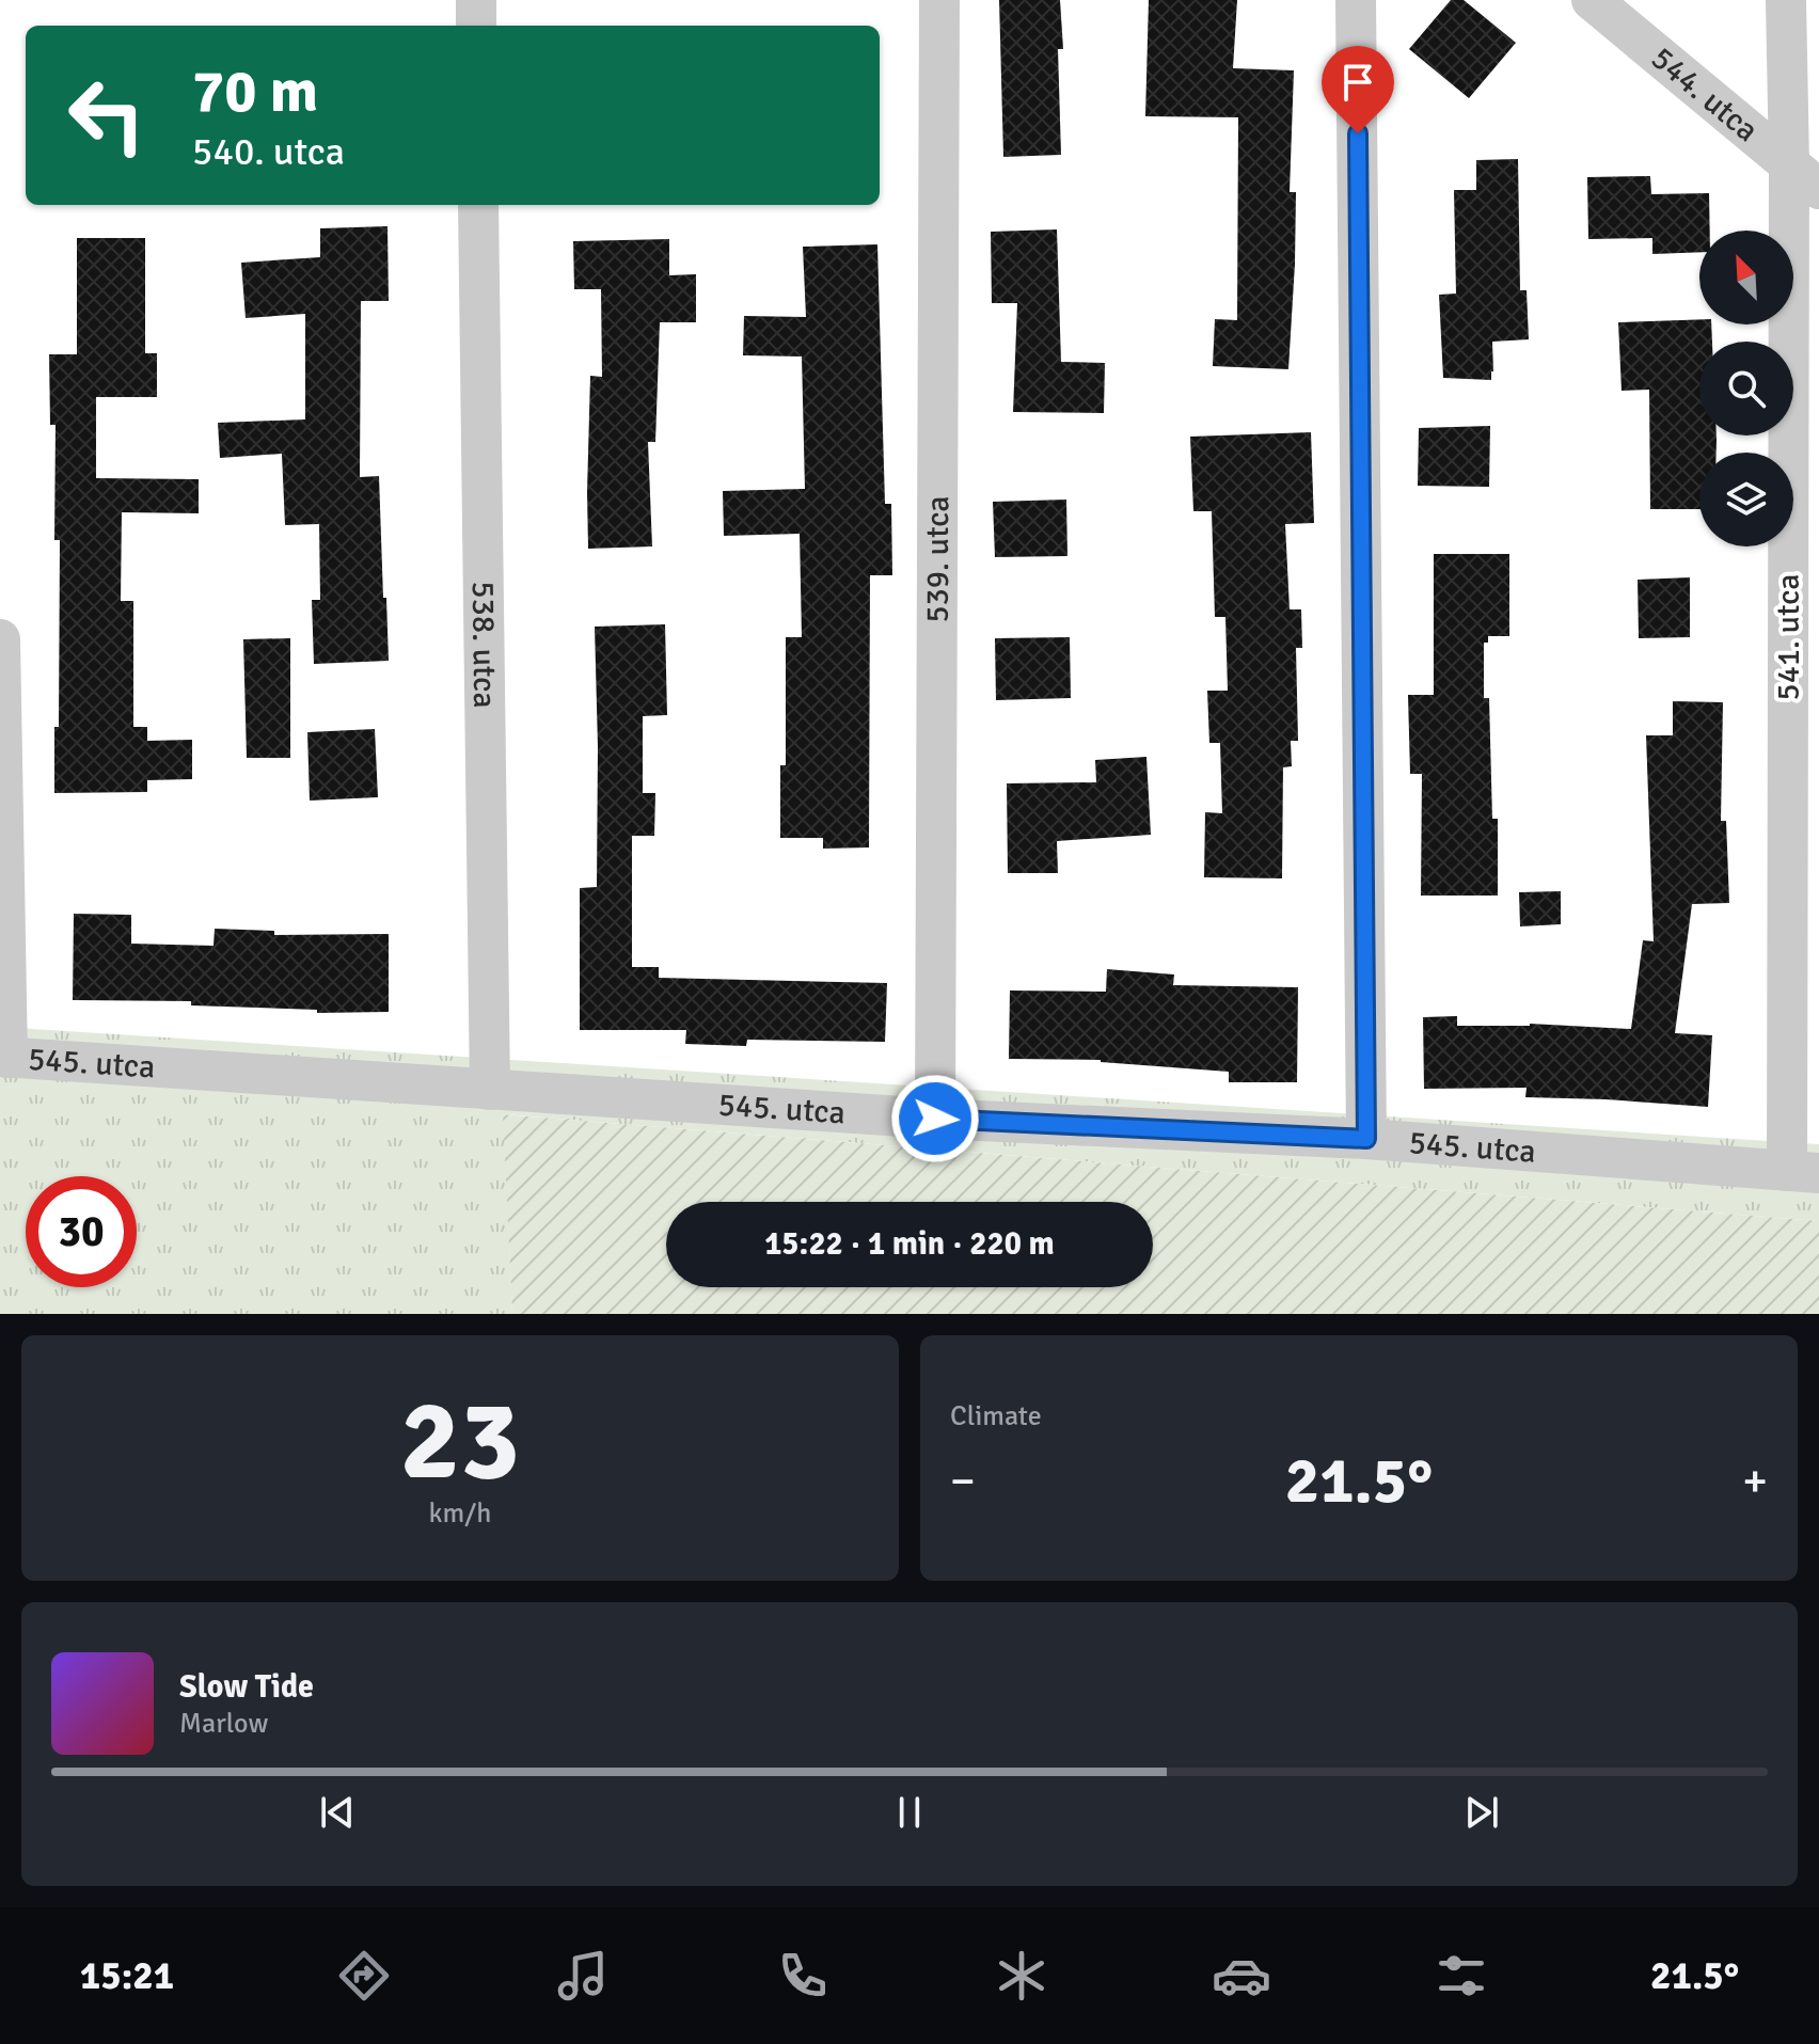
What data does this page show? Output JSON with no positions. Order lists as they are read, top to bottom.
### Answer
{
  "streets": {
    "street": [
      "544. utca",
      "539. utca",
      "541. utca",
      "538. utca",
      "545. utca"
    ]
  },
  "crossings": [
    ["544. utca", "541. utca"],
    ["539. utca", "545. utca"],
    ["541. utca", "545. utca"],
    ["538. utca", "545. utca"]
  ],
  "north": "top left",
  "page": {
    "turn": ["70 m", "540. utca"],
    "limit": "30",
    "trip": "15:22 · 1 min · 220 m",
    "tile": [
      ["23", "km/h"],
      "Climate"
    ],
    "heat": ["−", "21.5°", "+"],
    "song": ["Slow Tide", "Marlow"],
    "tabs": ["15:21", "21.5°"]
  }
}
